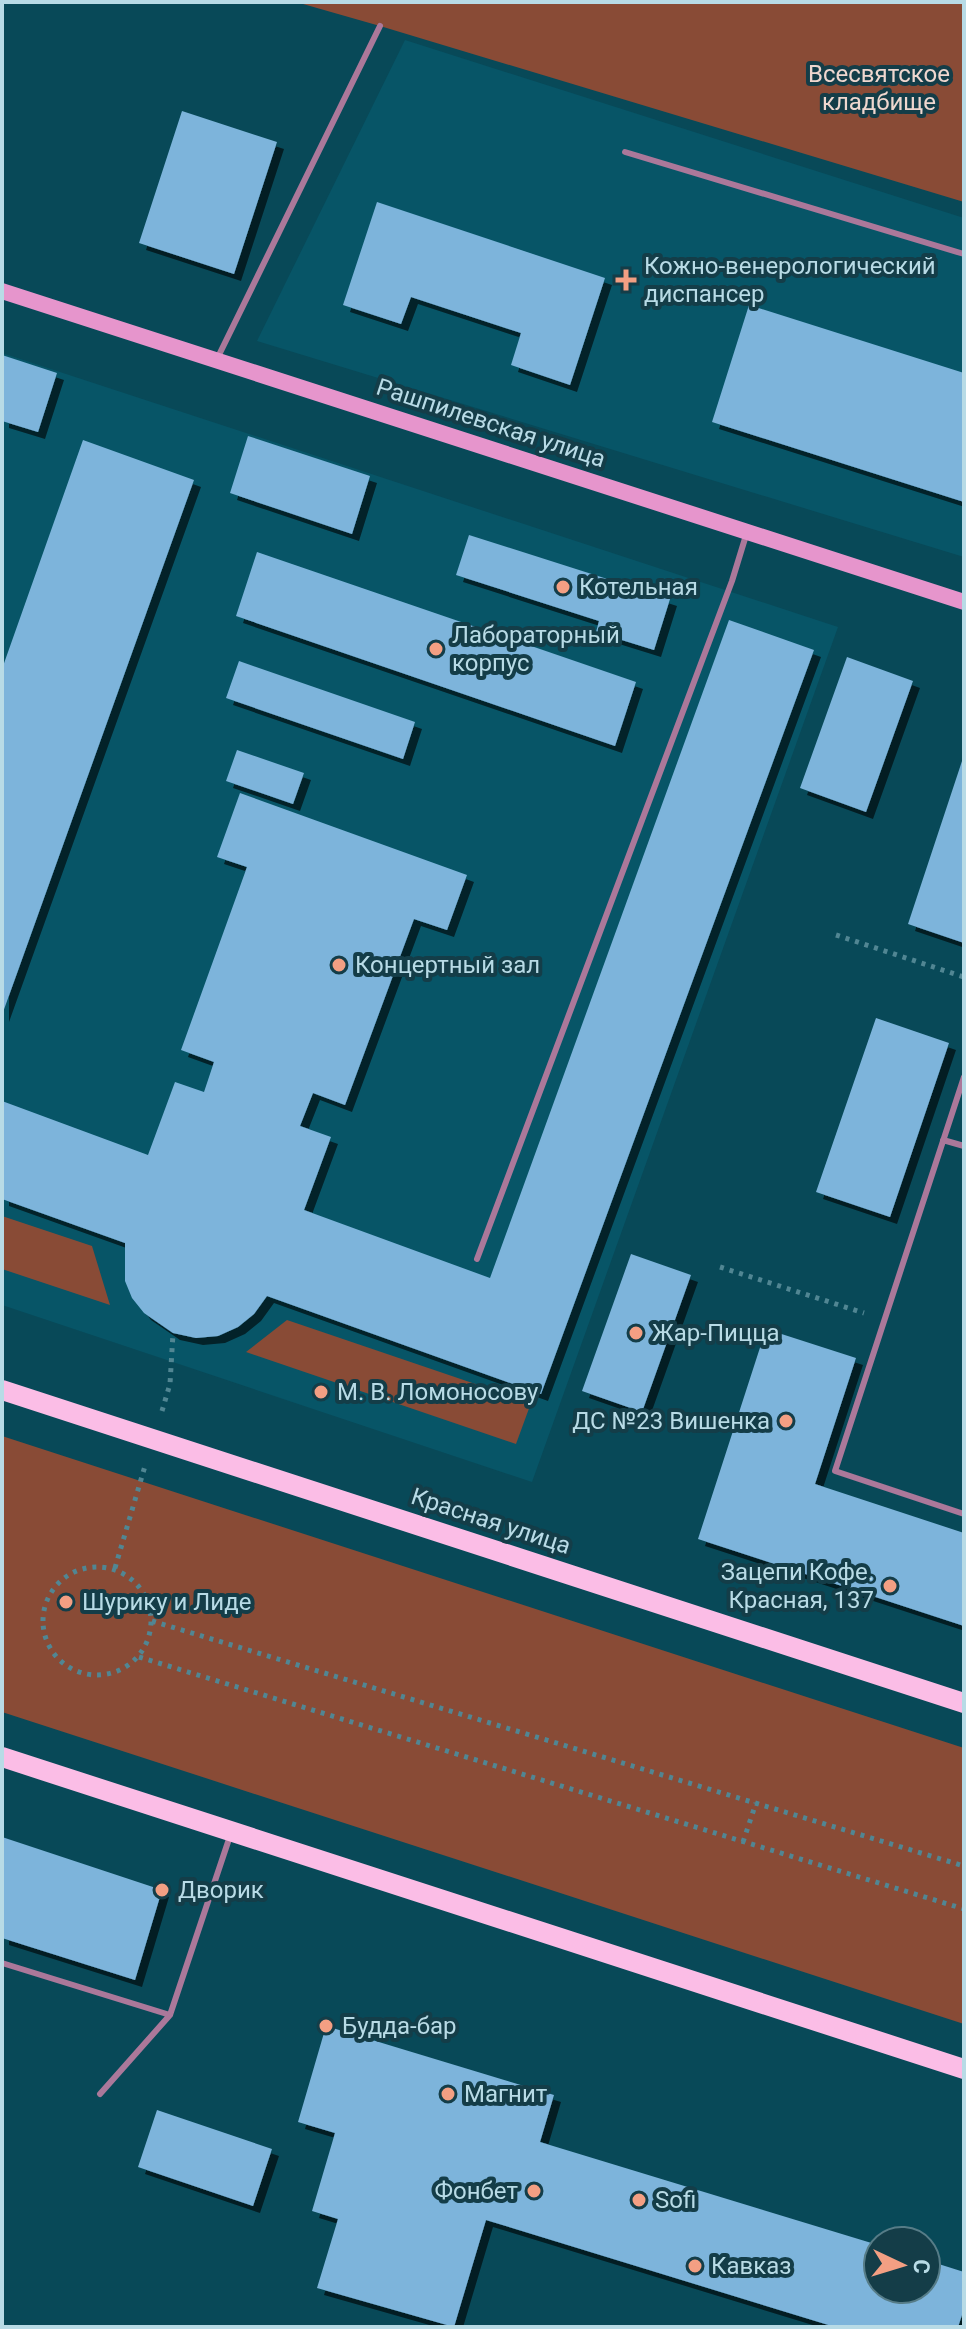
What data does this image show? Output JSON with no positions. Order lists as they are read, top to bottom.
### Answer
{
  "streets": {
    "main road": ["Красная улица"],
    "street": ["Рашпилевская улица"]
  },
  "parks": ["Всесвятское кладбище"],
  "places": {
    "health": ["Кожно-венерологический диспансер"],
    "other": [
      "Котельная",
      "Лабораторный корпус",
      "Концертный зал",
      "Жар-Пицца",
      "М. В. Ломоносову",
      "ДС №23 Вишенка",
      "Зацепи Кофе. Красная, 137",
      "Шурику и Лиде",
      "Дворик",
      "Будда-бар",
      "Магнит",
      "Фонбет",
      "Sofi",
      "Кавказ"
    ]
  },
  "north": "right"
}
